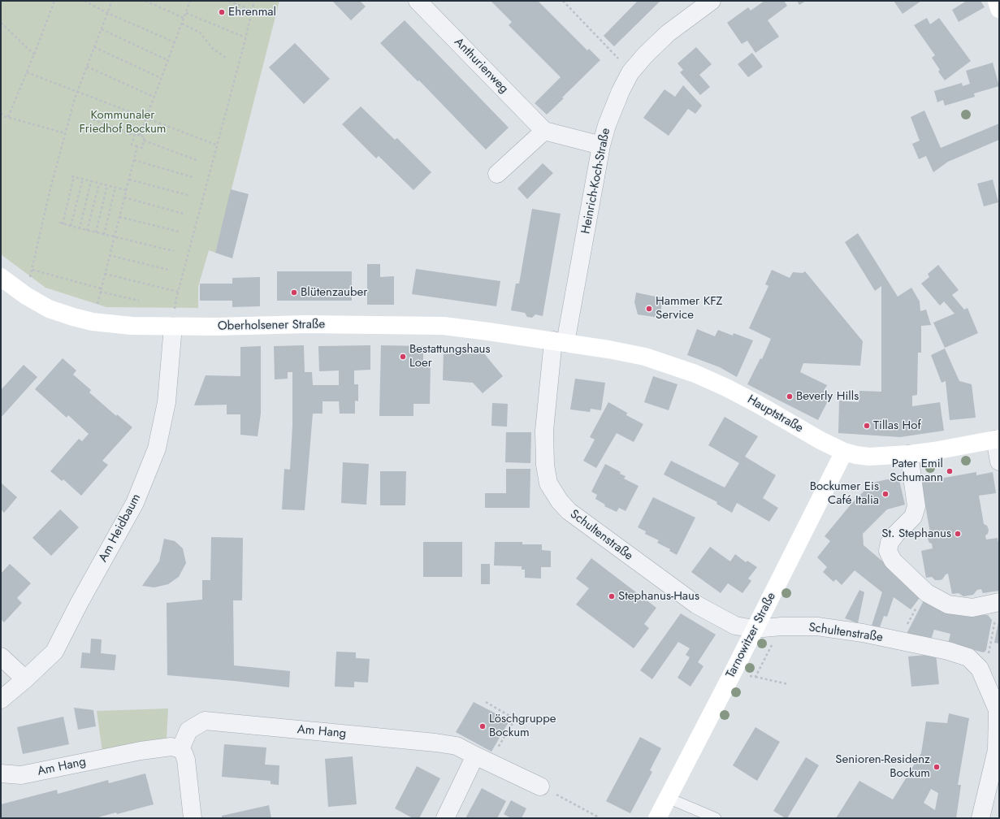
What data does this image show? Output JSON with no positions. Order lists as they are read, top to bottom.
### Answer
{
  "streets": {
    "main road": ["Oberholsener Straße", "Hauptstraße", "Tarnowitzer Straße"],
    "street": [
      "Anthurienweg",
      "Heinrich-Koch-Straße",
      "Am Heidbaum",
      "Schultenstraße",
      "Am Hang"
    ]
  },
  "crossings": [
    ["Heinrich-Koch-Straße", "Oberholsener Straße"],
    ["Heinrich-Koch-Straße", "Hauptstraße"],
    ["Heinrich-Koch-Straße", "Schultenstraße"],
    ["Oberholsener Straße", "Hauptstraße"],
    ["Oberholsener Straße", "Am Heidbaum"],
    ["Oberholsener Straße", "Schultenstraße"],
    ["Hauptstraße", "Schultenstraße"],
    ["Hauptstraße", "Tarnowitzer Straße"],
    ["Schultenstraße", "Tarnowitzer Straße"]
  ],
  "parks": ["Kommunaler Friedhof Bockum"],
  "places": [
    "Ehrenmal",
    "Blütenzauber",
    "Hammer KFZ Service",
    "Bestattungshaus Loer",
    "Beverly Hills",
    "Tillas Hof",
    "Pater Emil Schumann",
    "Bockumer Eis Café Italia",
    "St. Stephanus",
    "Stephanus-Haus",
    "Löschgruppe Bockum",
    "Senioren-Residenz Bockum"
  ]
}
